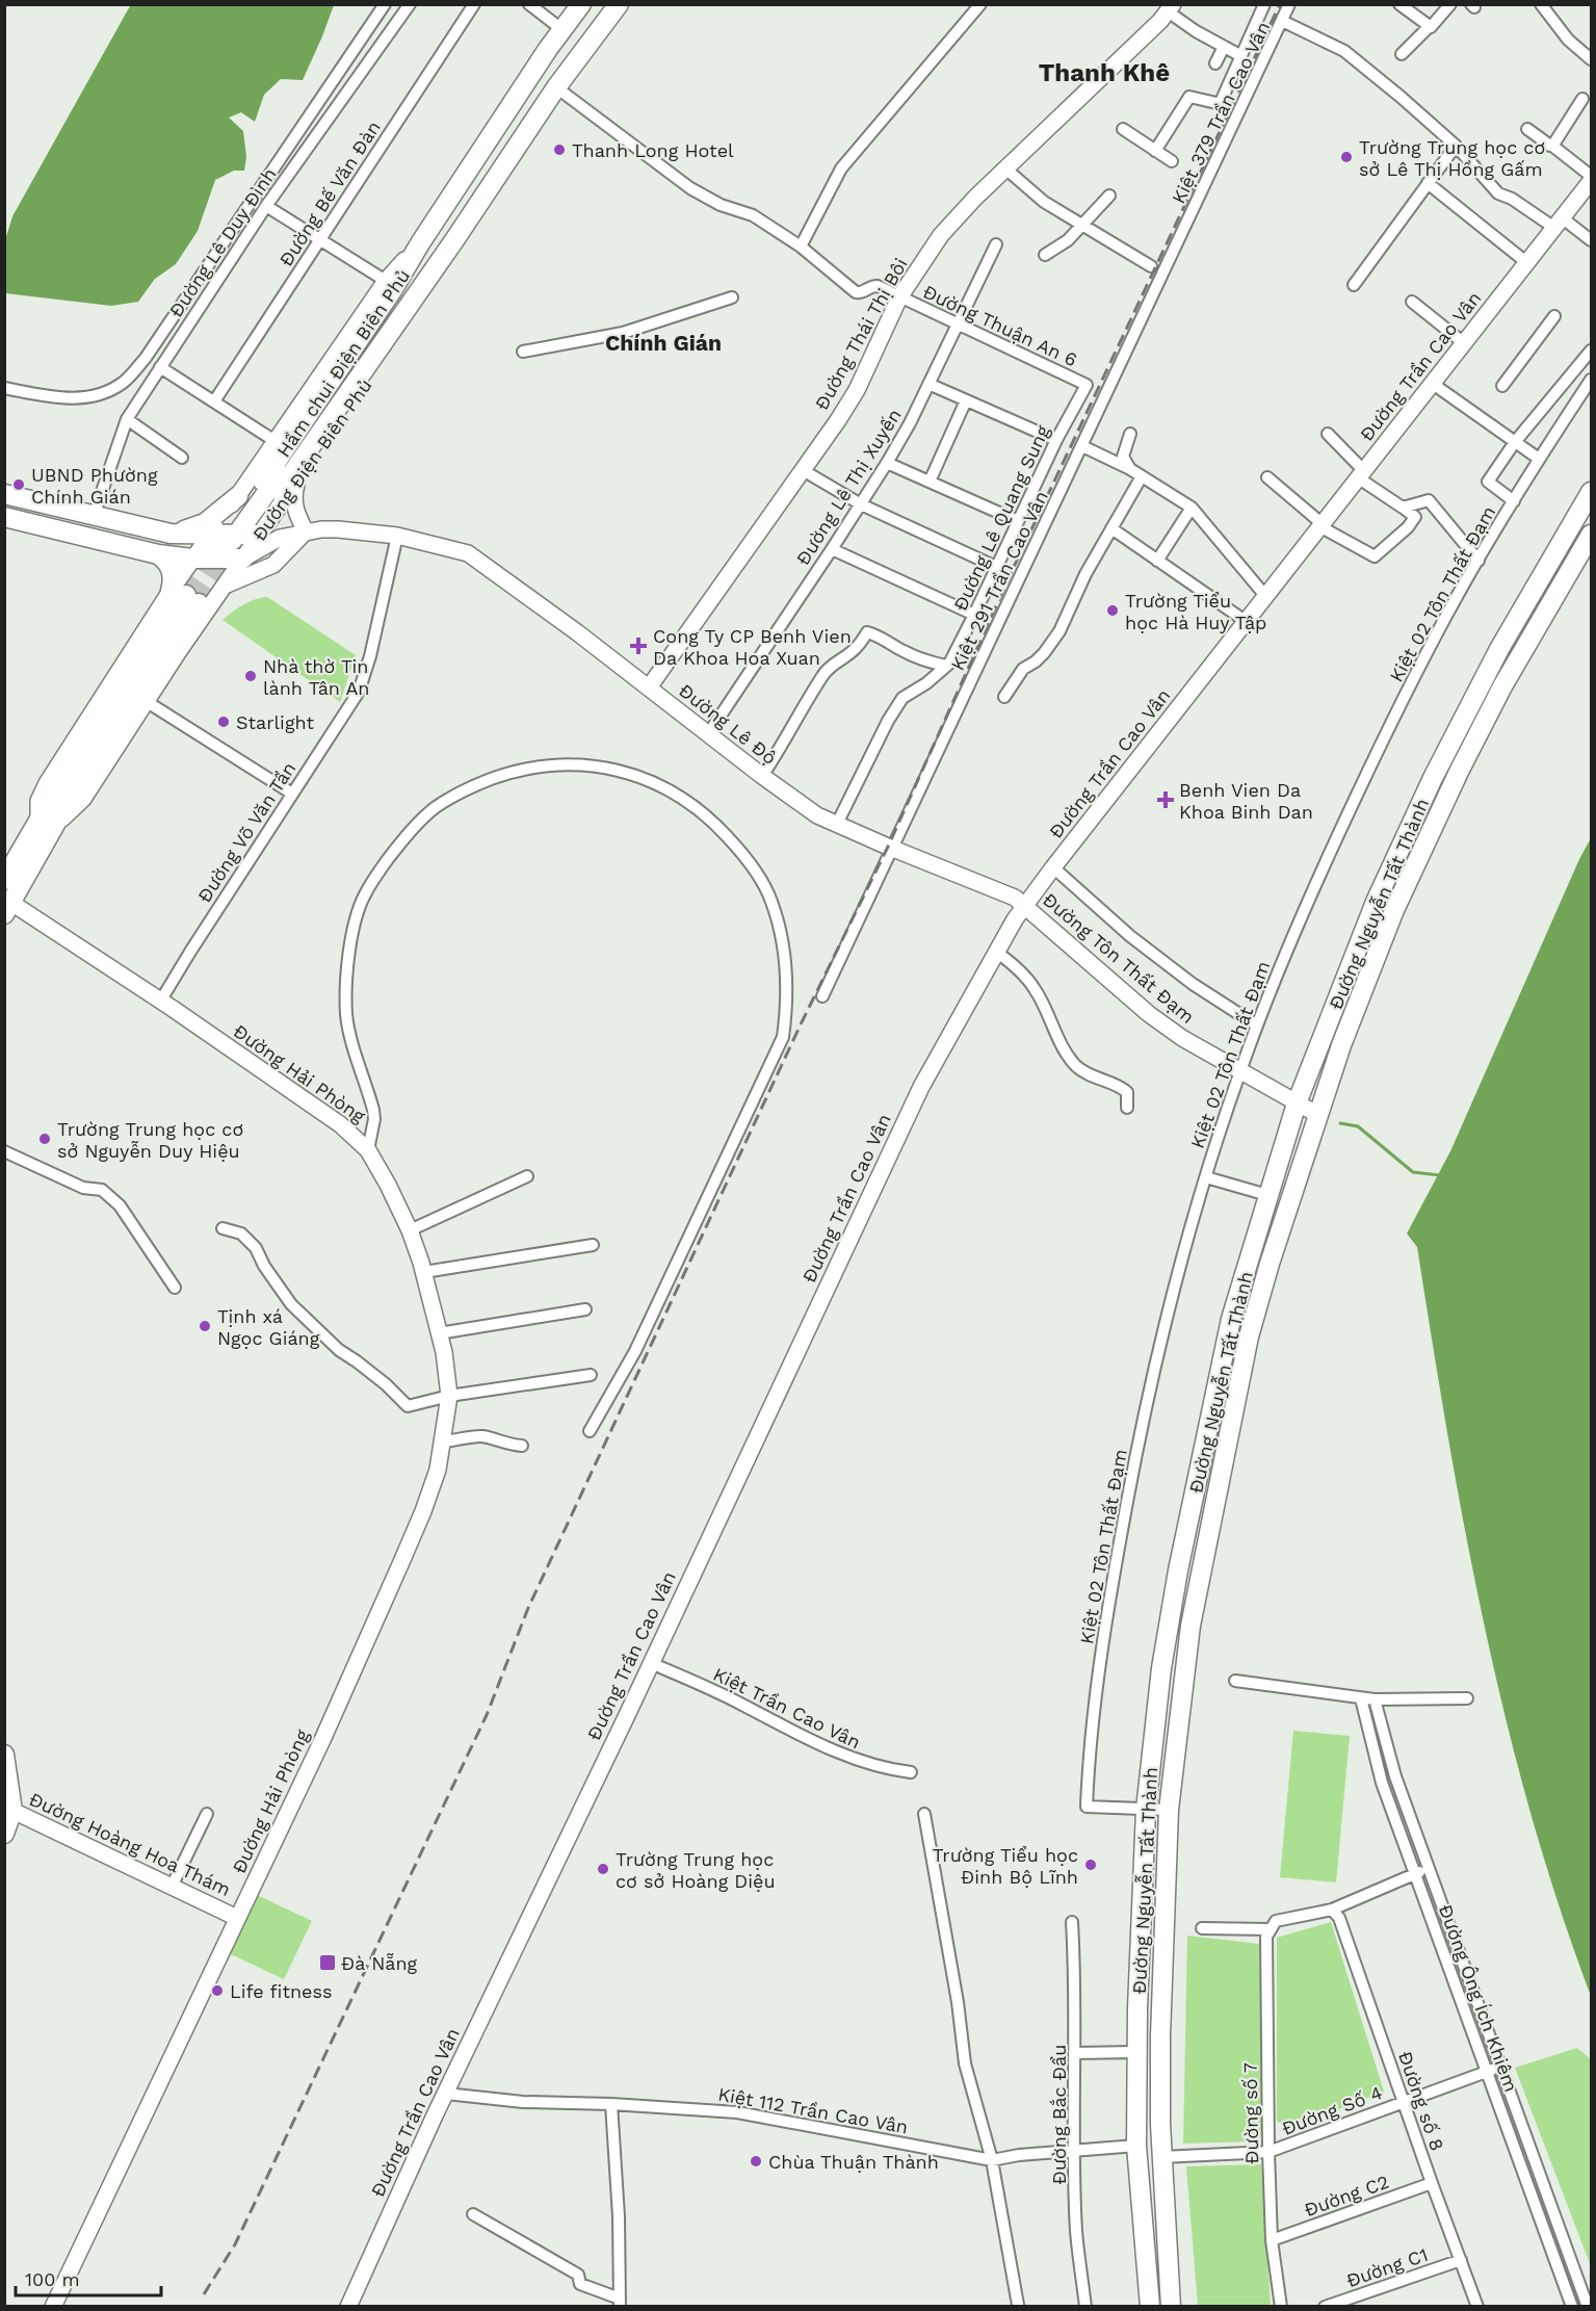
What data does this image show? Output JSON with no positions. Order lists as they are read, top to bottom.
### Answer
{
  "streets": {
    "main road": ["Hầm chui Điện Biên Phủ", "Đường Điện Biên Phủ", "Đường Nguyễn Tất Thành"],
    "street": [
      "Kiệt 379 Trần Cao Vân",
      "Đường Bế Văn Đàn",
      "Đường Lê Duy Đình",
      "Đường Thuận An 6",
      "Đường Thái Thị Bôi",
      "Đường Trần Cao Vân",
      "Đường Lê Thị Xuyến",
      "Đường Lê Quang Sung",
      "Kiệt 291 Trần Cao Vân",
      "Kiệt 02 Tôn Thất Đạm",
      "Đường Lê Độ",
      "Đường Võ Văn Tần",
      "Đường Tôn Thất Đạm",
      "Đường Hải Phòng",
      "Kiệt Trần Cao Vân",
      "Đường Hoàng Hoa Thám",
      "Đường Ông Ích Khiêm",
      "Đường số 8",
      "Kiệt 112 Trần Cao Vân",
      "Đường Số 4",
      "Đường số 7",
      "Đường Bắc Đẩu",
      "Đường C2",
      "Đường C1"
    ]
  },
  "crossings": [
    ["Kiệt 379 Trần Cao Vân", "Đường Trần Cao Vân"],
    ["Kiệt 379 Trần Cao Vân", "Kiệt 291 Trần Cao Vân"],
    ["Đường Thuận An 6", "Đường Thái Thị Bôi"],
    ["Đường Thuận An 6", "Đường Lê Thị Xuyến"],
    ["Đường Thuận An 6", "Đường Lê Quang Sung"],
    ["Đường Thái Thị Bôi", "Đường Lê Độ"],
    ["Hầm chui Điện Biên Phủ", "Đường Điện Biên Phủ"],
    ["Đường Trần Cao Vân", "Đường Lê Độ"],
    ["Đường Trần Cao Vân", "Đường Tôn Thất Đạm"],
    ["Đường Trần Cao Vân", "Kiệt Trần Cao Vân"],
    ["Đường Trần Cao Vân", "Kiệt 112 Trần Cao Vân"],
    ["Đường Điện Biên Phủ", "Đường Lê Độ"],
    ["Đường Điện Biên Phủ", "Đường Hải Phòng"],
    ["Đường Lê Thị Xuyến", "Đường Lê Độ"],
    ["Đường Lê Quang Sung", "Đường Lê Độ"],
    ["Kiệt 291 Trần Cao Vân", "Đường Lê Độ"],
    ["Kiệt 02 Tôn Thất Đạm", "Đường Nguyễn Tất Thành"],
    ["Kiệt 02 Tôn Thất Đạm", "Đường Tôn Thất Đạm"],
    ["Đường Lê Độ", "Đường Võ Văn Tần"],
    ["Đường Lê Độ", "Đường Tôn Thất Đạm"],
    ["Đường Võ Văn Tần", "Đường Hải Phòng"],
    ["Đường Nguyễn Tất Thành", "Đường Tôn Thất Đạm"],
    ["Đường Nguyễn Tất Thành", "Kiệt 112 Trần Cao Vân"],
    ["Đường Nguyễn Tất Thành", "Đường Số 4"],
    ["Đường Hải Phòng", "Đường Hoàng Hoa Thám"],
    ["Đường Ông Ích Khiêm", "Đường Số 4"],
    ["Đường số 8", "Đường Số 4"],
    ["Đường số 8", "Đường C2"],
    ["Đường số 8", "Đường C1"],
    ["Kiệt 112 Trần Cao Vân", "Đường Bắc Đẩu"],
    ["Đường Số 4", "Đường số 7"],
    ["Đường số 7", "Đường C2"]
  ],
  "districts": ["Thanh Khê", "Chính Gián"],
  "places": {
    "other": [
      "Thanh Long Hotel",
      "Trường Trung học cơ sở Lê Thị Hồng Gấm",
      "UBND Phường Chính Gián",
      "Trường Tiểu học Hà Huy Tập",
      "Nhà thờ Tin lành Tân An",
      "Starlight",
      "Trường Trung học cơ sở Nguyễn Duy Hiệu",
      "Tịnh xá Ngọc Giáng",
      "Trường Tiểu học Đinh Bộ Lĩnh",
      "Trường Trung học cơ sở Hoàng Diệu",
      "Life fitness",
      "Chùa Thuận Thành"
    ],
    "health": ["Cong Ty CP Benh Vien Da Khoa Hoa Xuan", "Benh Vien Da Khoa Binh Dan"],
    "transit": ["Đà Nẵng"]
  },
  "scale_bar": "100 m"
}
